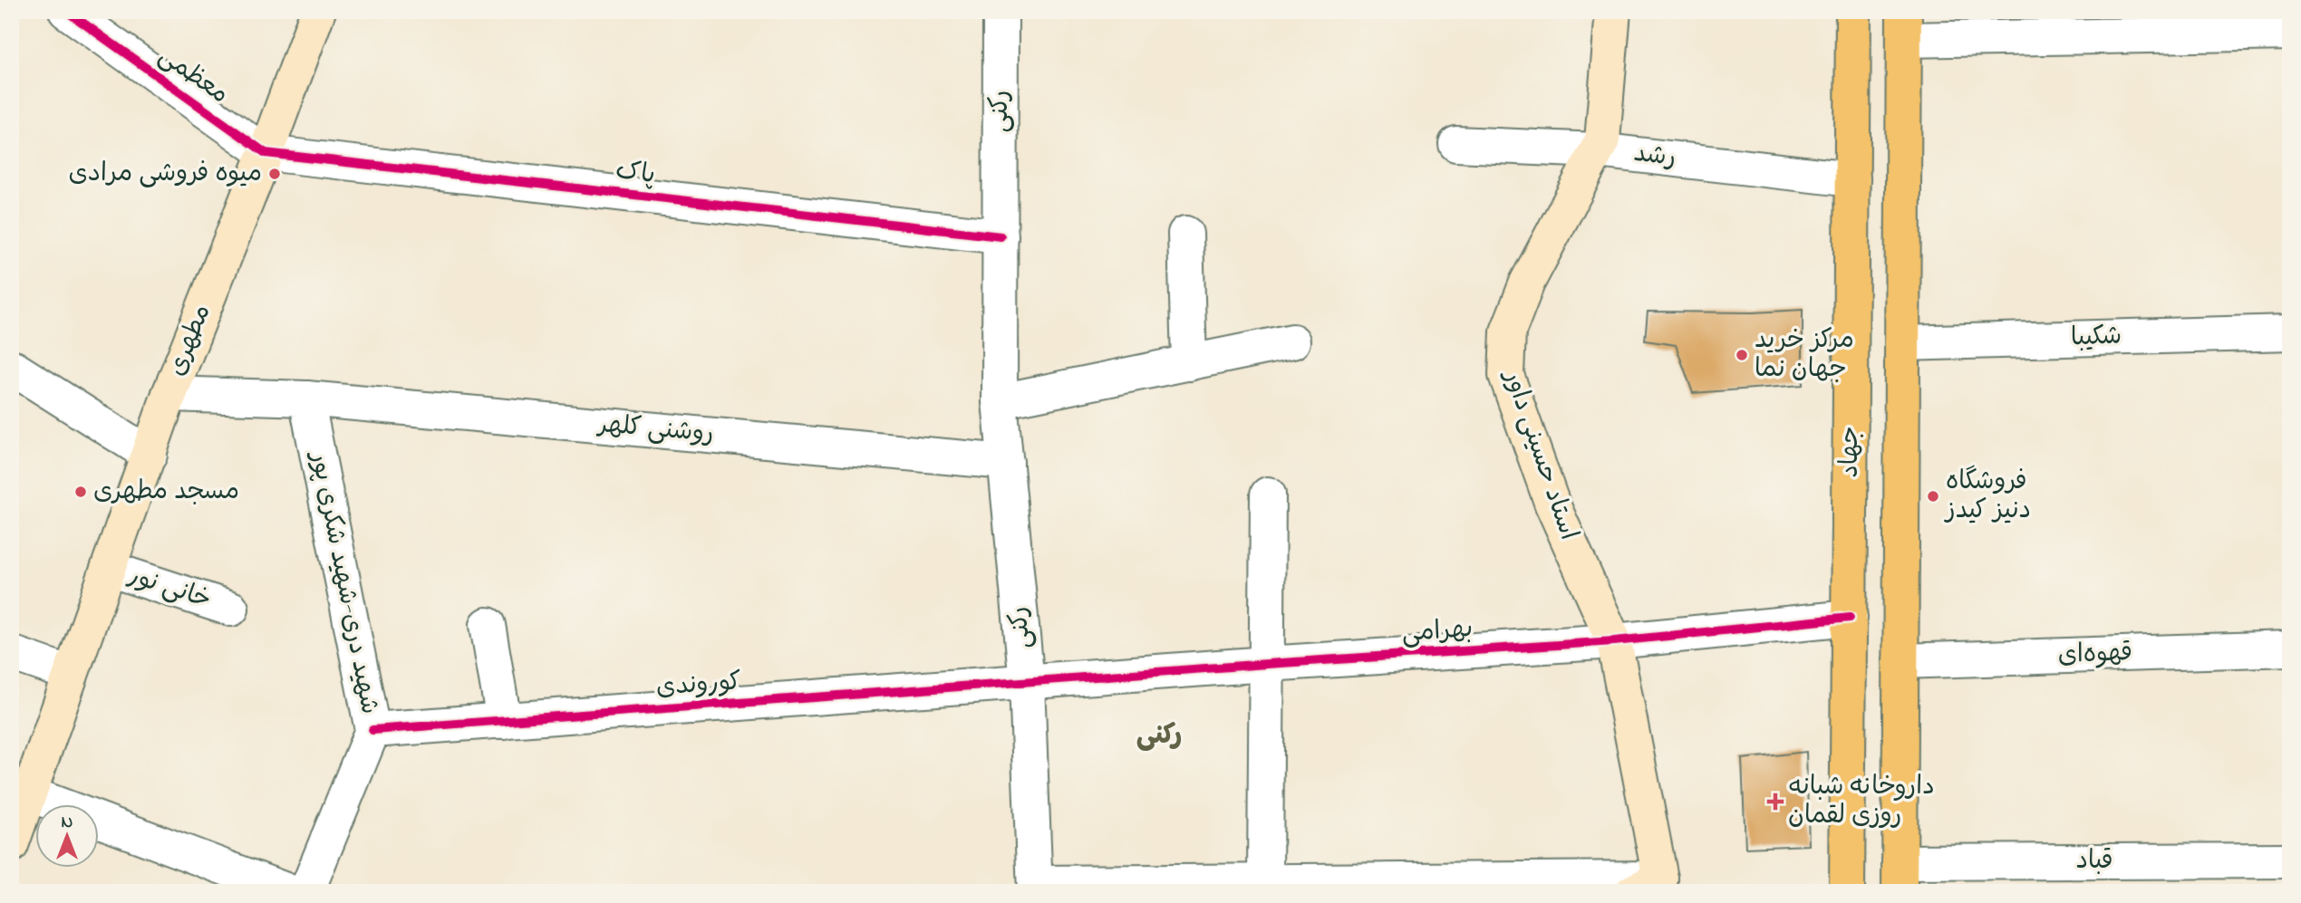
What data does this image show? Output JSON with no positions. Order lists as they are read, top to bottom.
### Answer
{
  "streets": {
    "main road": ["جهاد"],
    "street": [
      "معظمی",
      "رکنی",
      "رشد",
      "پاک",
      "شکیبا",
      "مطهری",
      "روشنی کلهر",
      "استاد حسینی داور",
      "شهید دری-شهید شکری پور",
      "خانی نور",
      "بهرامی",
      "قهوه‌ای",
      "کوروندی",
      "قباد"
    ]
  },
  "crossings": [
    ["معظمی", "پاک"],
    ["معظمی", "مطهری"],
    ["رکنی", "پاک"],
    ["رکنی", "روشنی کلهر"],
    ["رکنی", "بهرامی"],
    ["رکنی", "کوروندی"],
    ["رشد", "جهاد"],
    ["رشد", "استاد حسینی داور"],
    ["پاک", "مطهری"],
    ["شکیبا", "جهاد"],
    ["مطهری", "خانی نور"],
    ["روشنی کلهر", "شهید دری-شهید شکری پور"],
    ["جهاد", "بهرامی"],
    ["جهاد", "قهوه‌ای"],
    ["جهاد", "قباد"],
    ["استاد حسینی داور", "بهرامی"],
    ["شهید دری-شهید شکری پور", "کوروندی"],
    ["بهرامی", "کوروندی"]
  ],
  "districts": ["رکنی"],
  "places": {
    "other": [
      "میوه فروشی مرادی",
      "مرکز خرید جهان نما",
      "مسجد مطهری",
      "فروشگاه دنیز کیدز"
    ],
    "health": ["داروخانه شبانه روزی لقمان"]
  },
  "north": "top"
}
